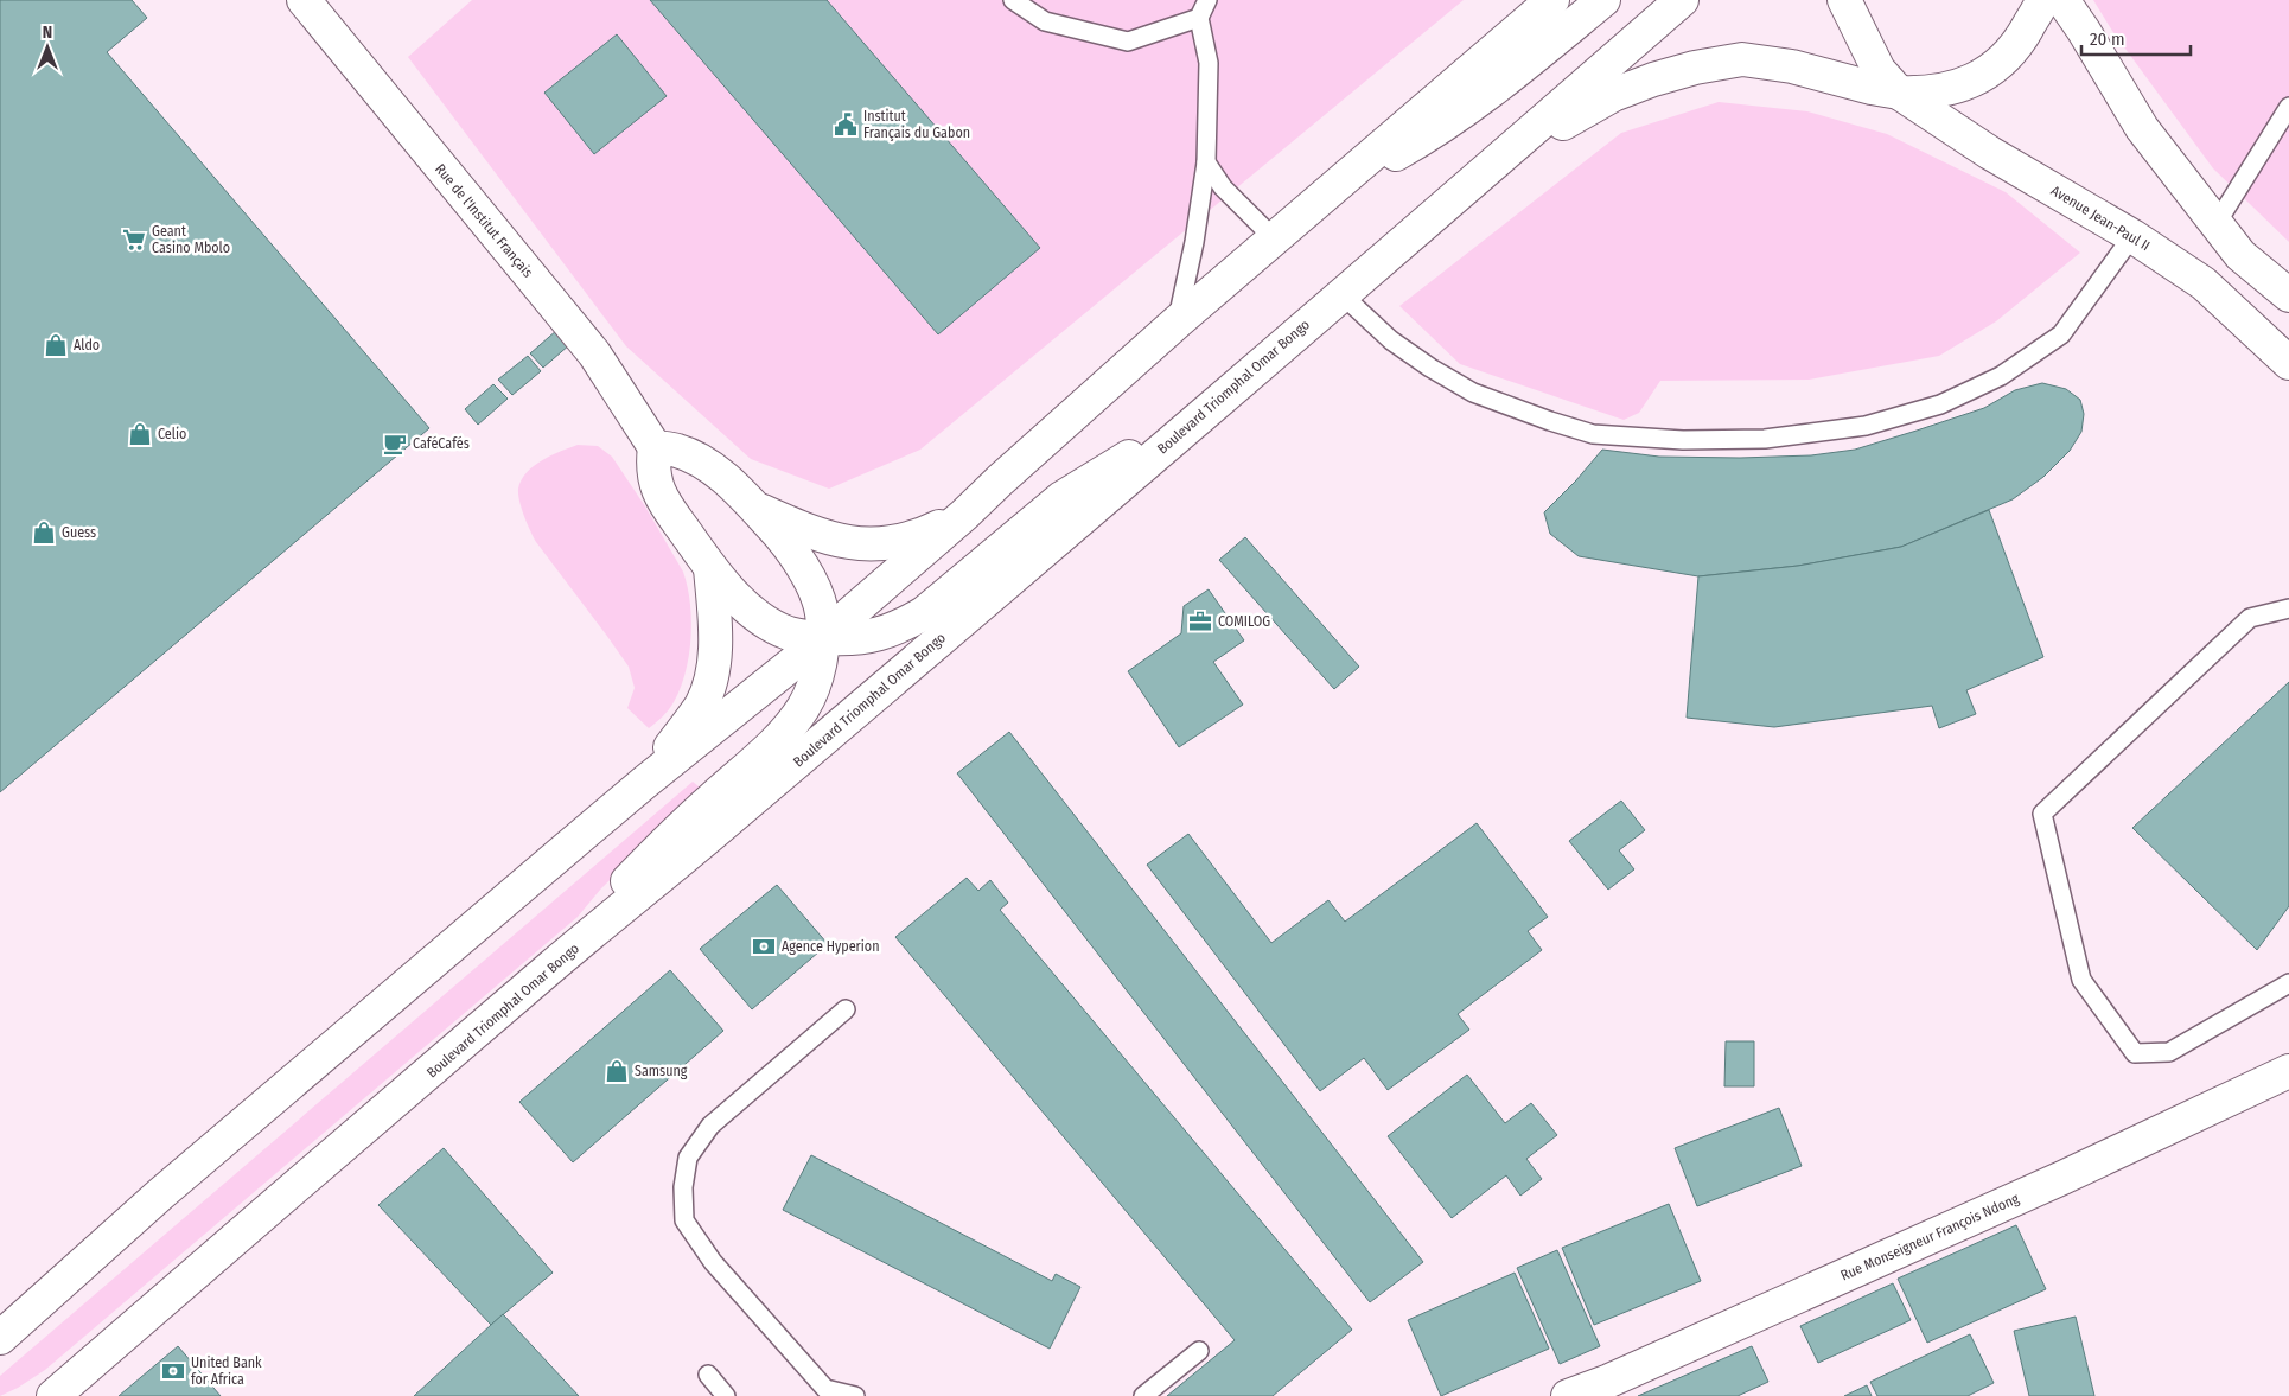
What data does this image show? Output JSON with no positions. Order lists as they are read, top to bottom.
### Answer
{
  "streets": {
    "main road": [
      "Avenue Jean-Paul II",
      "Rue de l'Institut Français",
      "Boulevard Triomphal Omar Bongo",
      "Rue Monseigneur François Ndong"
    ]
  },
  "places": {
    "public building": ["Institut Français du Gabon"],
    "supermarket": ["Geant Casino Mbolo"],
    "shop": [
      "Aldo",
      "Celio",
      "Guess",
      "Samsung"
    ],
    "cafe": ["CaféCafés"],
    "office": ["COMILOG"],
    "bank": ["Agence Hyperion", "United Bank for Africa"]
  },
  "scale_bar": "20 m",
  "north": "top"
}
